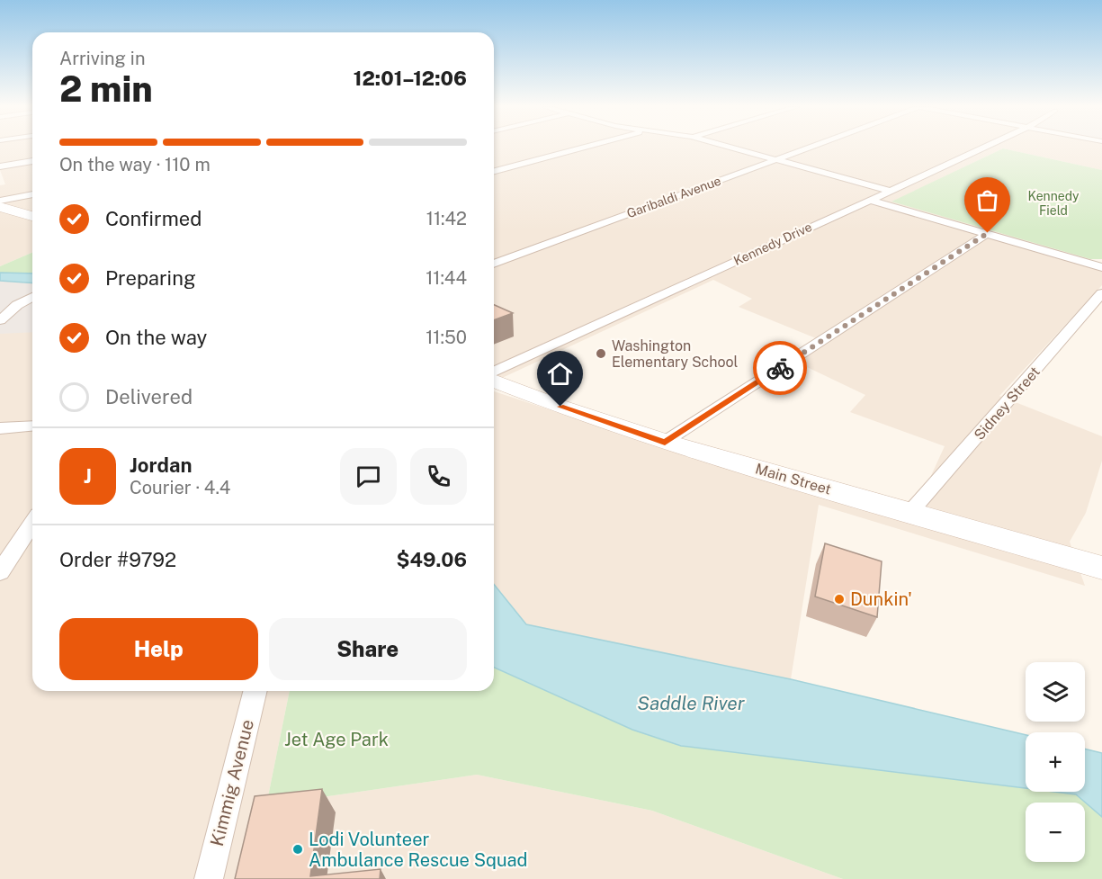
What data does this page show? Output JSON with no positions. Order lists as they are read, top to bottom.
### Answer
{
  "streets": {
    "street": [
      "Garibaldi Avenue",
      "Kennedy Drive",
      "Sidney Street",
      "Main Street",
      "Kimmig Avenue"
    ]
  },
  "crossings": [
    ["Sidney Street", "Main Street"]
  ],
  "water": ["Saddle River"],
  "parks": ["Kennedy Field", "Jet Age Park"],
  "places": ["Washington Elementary School", "Dunkin'", "Lodi Volunteer Ambulance Rescue Squad"],
  "page": {
    "heading": ["2 min", "Arriving in", "12:01–12:06"],
    "panel": [
      "Jordan",
      "Courier · 4.4",
      "Order #9792",
      "$49.06"
    ],
    "bar": "On the way · 110 m",
    "list": [
      ["Confirmed", "11:42"],
      ["Preparing", "11:44"],
      ["On the way", "11:50"],
      "Delivered"
    ],
    "round": "J",
    "buttons": ["Help", "Share"],
    "map_buttons": ["+", "−"]
  }
}
